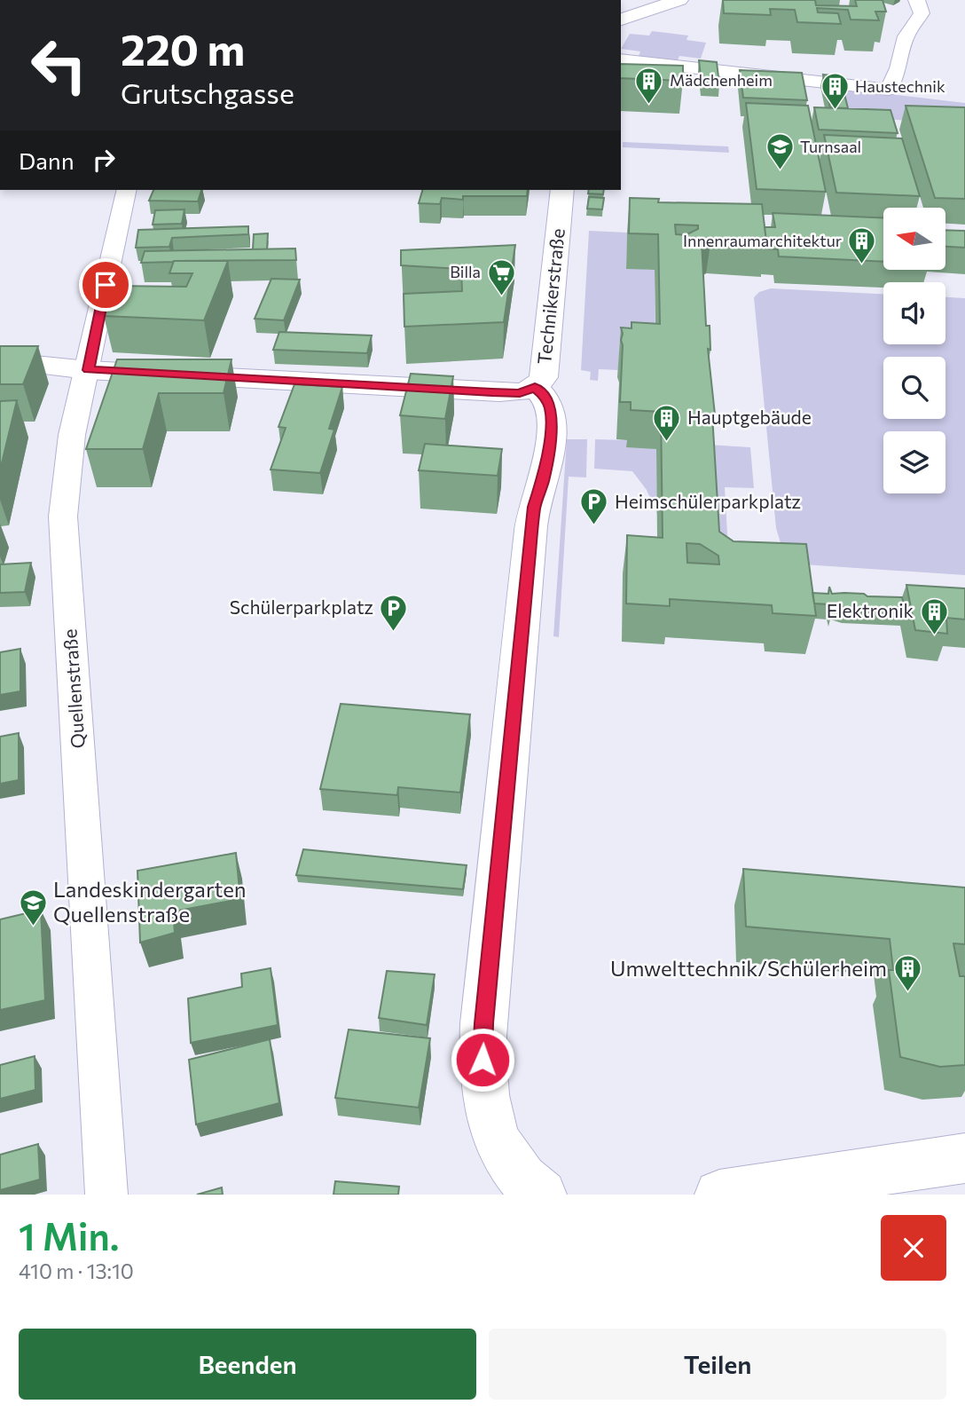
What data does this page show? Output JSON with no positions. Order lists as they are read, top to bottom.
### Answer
{
  "streets": {
    "main road": ["Technikerstraße"],
    "street": ["Quellenstraße"]
  },
  "places": {
    "building": [
      "Mädchenheim",
      "Haustechnik",
      "Innenraumarchitektur",
      "Hauptgebäude",
      "Elektronik",
      "Umwelttechnik/Schülerheim"
    ],
    "school or university": ["Turnsaal", "Landeskindergarten Quellenstraße"],
    "supermarket": ["Billa"],
    "parking": ["Heimschülerparkplatz", "Schülerparkplatz"]
  },
  "north": "left",
  "page": {
    "turn": ["220 m", "Grutschgasse"],
    "then": "Dann",
    "heading": ["1 Min.", "410 m · 13:10"],
    "buttons": ["Beenden", "Teilen"]
  }
}
